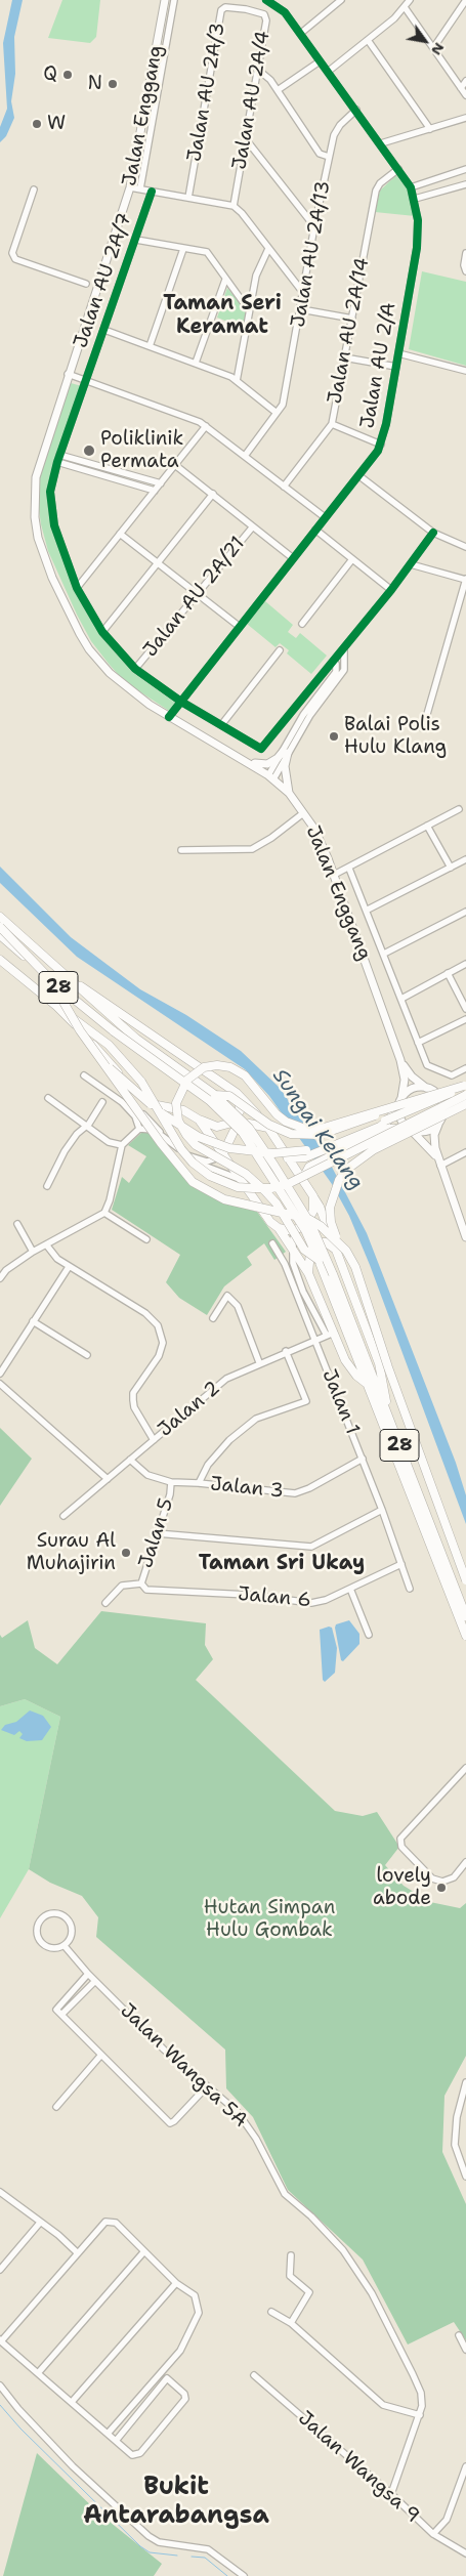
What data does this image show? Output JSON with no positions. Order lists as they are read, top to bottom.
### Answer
{
  "streets": {
    "highway": ["28"],
    "main road": ["Jalan Enggang"],
    "street": [
      "Jalan AU 2A/3",
      "Jalan AU 2A/4",
      "Jalan AU 2A/13",
      "Jalan AU 2A/7",
      "Jalan AU 2A/14",
      "Jalan AU 2/A",
      "Jalan AU 2A/21",
      "Jalan 1",
      "Jalan 2",
      "Jalan 3",
      "Jalan 5",
      "Jalan 6",
      "Jalan Wangsa 5A",
      "Jalan Wangsa 9"
    ]
  },
  "crossings": [
    ["Jalan AU 2A/3", "Jalan AU 2A/4"],
    ["Jalan Enggang", "Jalan AU 2/A"],
    ["Jalan AU 2A/13", "Jalan AU 2/A"],
    ["Jalan AU 2A/7", "Jalan AU 2/A"],
    ["Jalan AU 2A/7", "Jalan AU 2A/21"],
    ["Jalan AU 2A/14", "Jalan AU 2/A"],
    ["Jalan 1", "Jalan 2"],
    ["Jalan 1", "Jalan 3"],
    ["Jalan 1", "Jalan 6"],
    ["Jalan 2", "Jalan 3"],
    ["Jalan 3", "Jalan 5"],
    ["Jalan 5", "Jalan 6"]
  ],
  "districts": ["Taman Seri Keramat", "Taman Sri Ukay", "Bukit Antarabangsa"],
  "water": ["Sungai Kelang"],
  "parks": ["Hutan Simpan Hulu Gombak"],
  "places": [
    "Q",
    "N",
    "W",
    "Poliklinik Permata",
    "Balai Polis Hulu Klang",
    "Surau Al Muhajirin",
    "lovely abode"
  ],
  "north": "bottom right"
}
